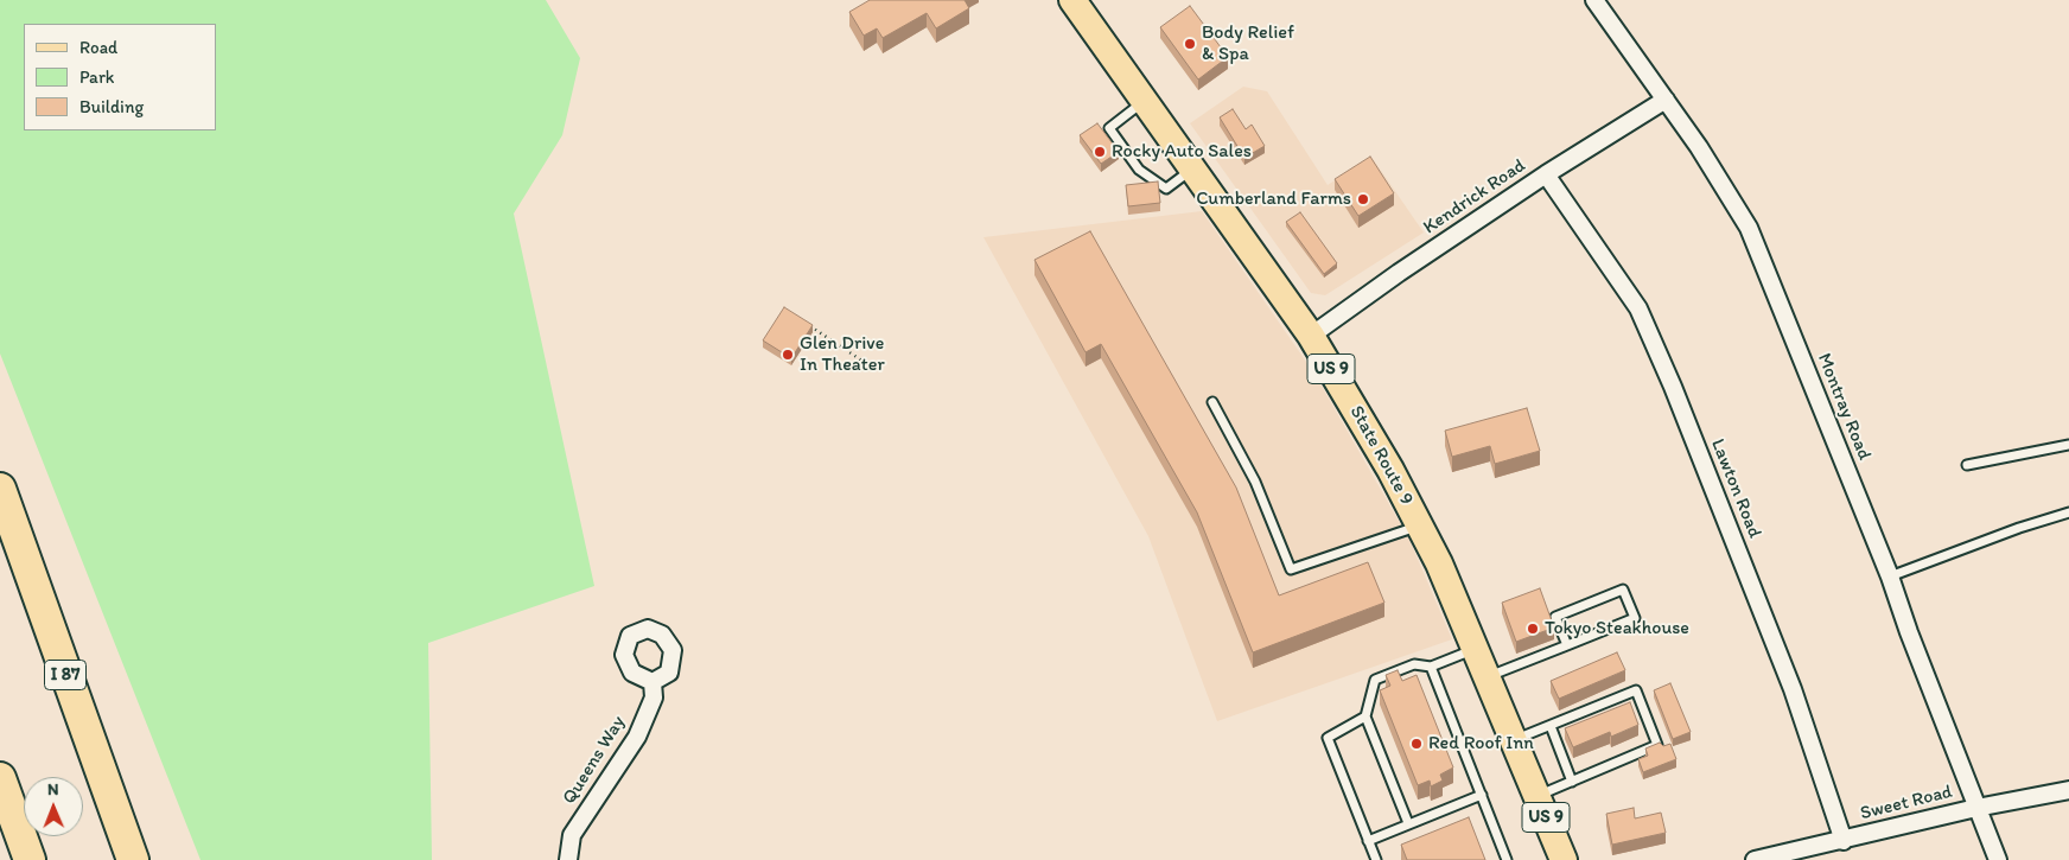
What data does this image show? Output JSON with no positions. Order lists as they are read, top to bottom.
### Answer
{
  "streets": {
    "highway": ["I 87"],
    "main road": ["US 9", "State Route 9"],
    "street": [
      "Kendrick Road",
      "Montray Road",
      "Lawton Road",
      "Queens Way",
      "Sweet Road"
    ]
  },
  "crossings": [
    ["Kendrick Road", "Montray Road"],
    ["Kendrick Road", "State Route 9"],
    ["Kendrick Road", "Lawton Road"],
    ["Montray Road", "Sweet Road"],
    ["Lawton Road", "Sweet Road"]
  ],
  "places": [
    "Body Relief & Spa",
    "Rocky Auto Sales",
    "Cumberland Farms",
    "Glen Drive In Theater",
    "Tokyo Steakhouse",
    "Red Roof Inn"
  ],
  "legend": ["Road", "Park", "Building"],
  "north": "top"
}
